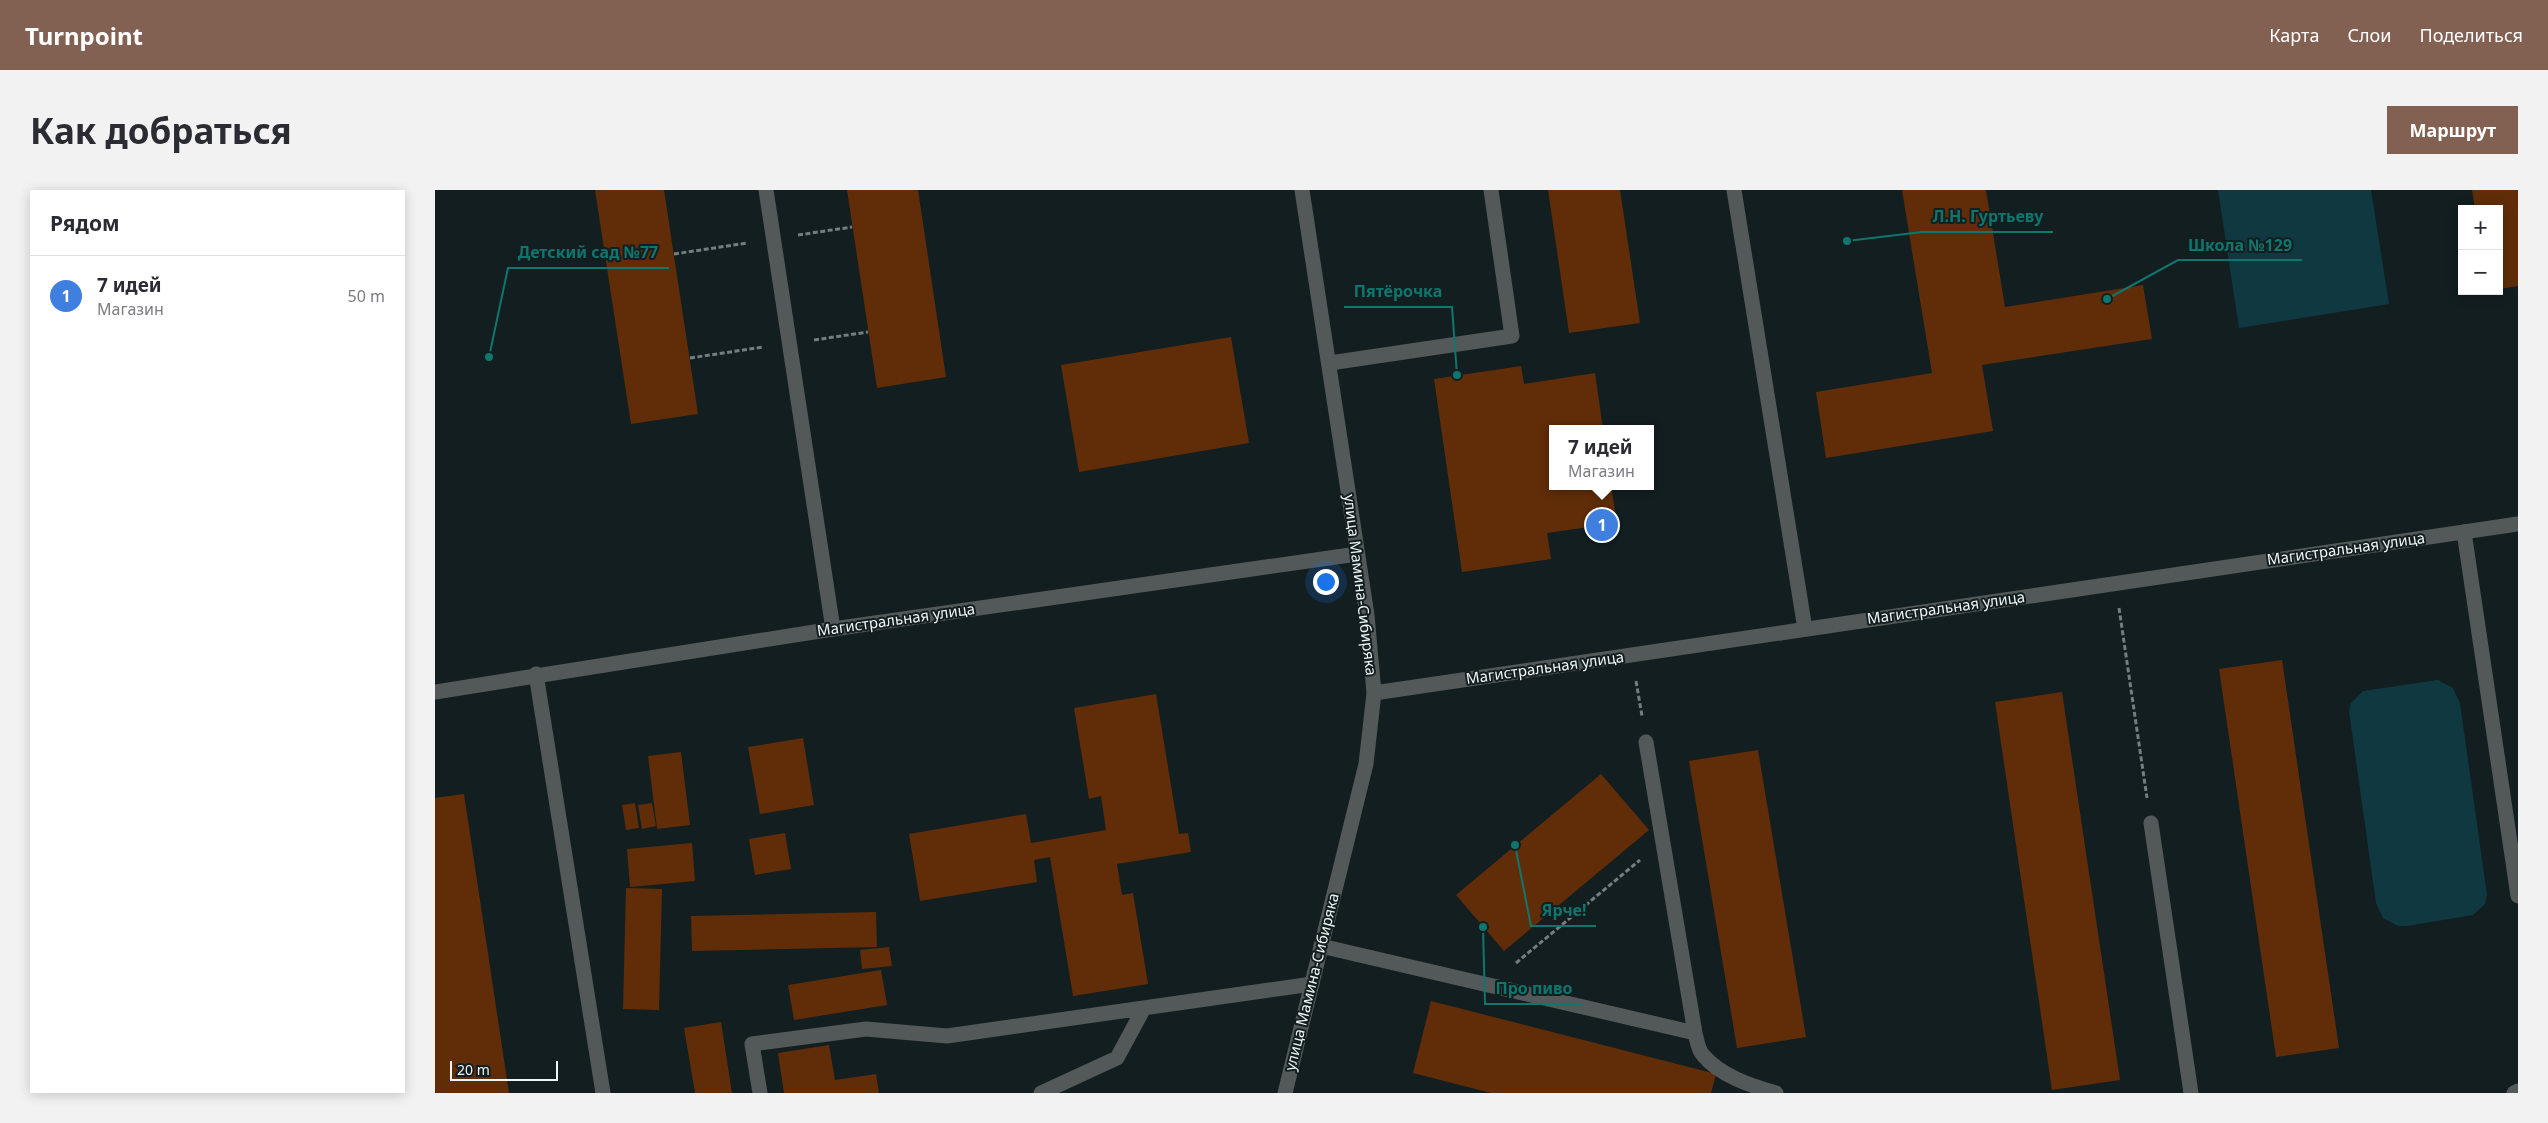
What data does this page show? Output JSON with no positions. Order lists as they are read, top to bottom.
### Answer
{
  "streets": {
    "street": ["Магистральная улица", "улица Мамина-Сибиряка"]
  },
  "crossings": [
    ["Магистральная улица", "улица Мамина-Сибиряка"]
  ],
  "places": [
    "Л.Н. Гуртьеву",
    "Школа №129",
    "Детский сад №77",
    "Пятёрочка",
    "Ярче!",
    "Про пиво"
  ],
  "scale_bar": "20 m",
  "page": {
    "header": "Turnpoint",
    "nav": ["Карта", "Слои", "Поделиться"],
    "buttons": "Маршрут",
    "title": "Как добраться",
    "heading": "Рядом",
    "map_buttons": ["+", "−"],
    "list": [
      {
        "mark": "1",
        "name": "7 идей",
        "note": "Магазин",
        "value": "50 m"
      }
    ],
    "popup": ["7 идей", "Магазин"],
    "pins": "1",
    "scale": "20 m"
  }
}
